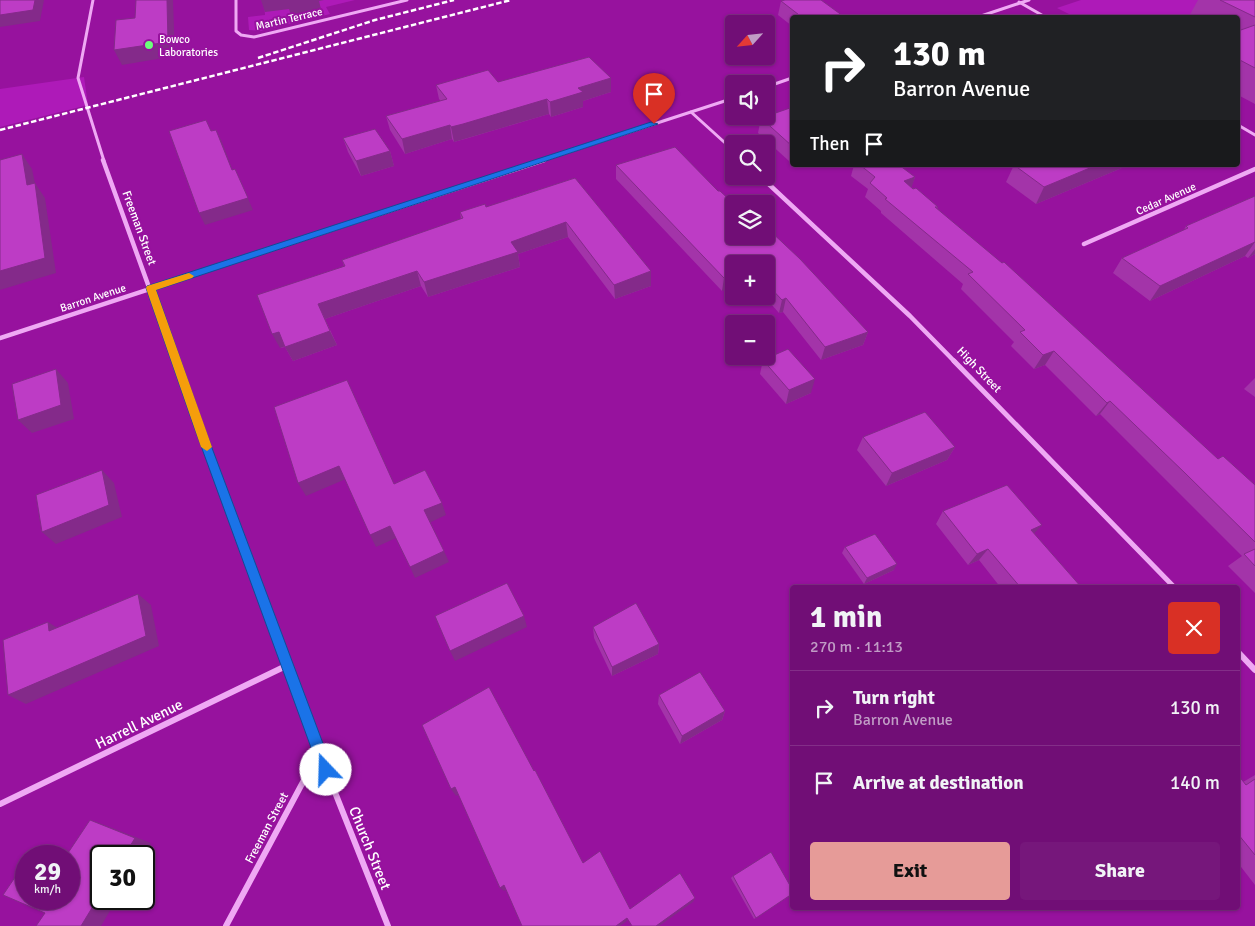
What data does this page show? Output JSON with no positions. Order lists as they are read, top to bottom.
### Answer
{
  "streets": {
    "street": [
      "Martin Terrace",
      "Cedar Avenue",
      "Freeman Street",
      "Barron Avenue",
      "High Street",
      "Harrell Avenue",
      "Church Street"
    ]
  },
  "crossings": [
    ["Freeman Street", "Barron Avenue"],
    ["Freeman Street", "Harrell Avenue"],
    ["Freeman Street", "Church Street"]
  ],
  "places": ["Bowco Laboratories"],
  "north": "bottom left",
  "page": {
    "map_buttons": ["+", "−"],
    "turn": ["130 m", "Barron Avenue"],
    "then": "Then",
    "heading": ["1 min", "270 m · 11:13"],
    "list": [
      {
        "name": "Turn right",
        "note": "Barron Avenue",
        "value": "130 m"
      },
      {
        "name": "Arrive at destination",
        "value": "140 m"
      }
    ],
    "buttons": ["Exit", "Share"],
    "speed": "29 km/h",
    "limit": "30"
  }
}
